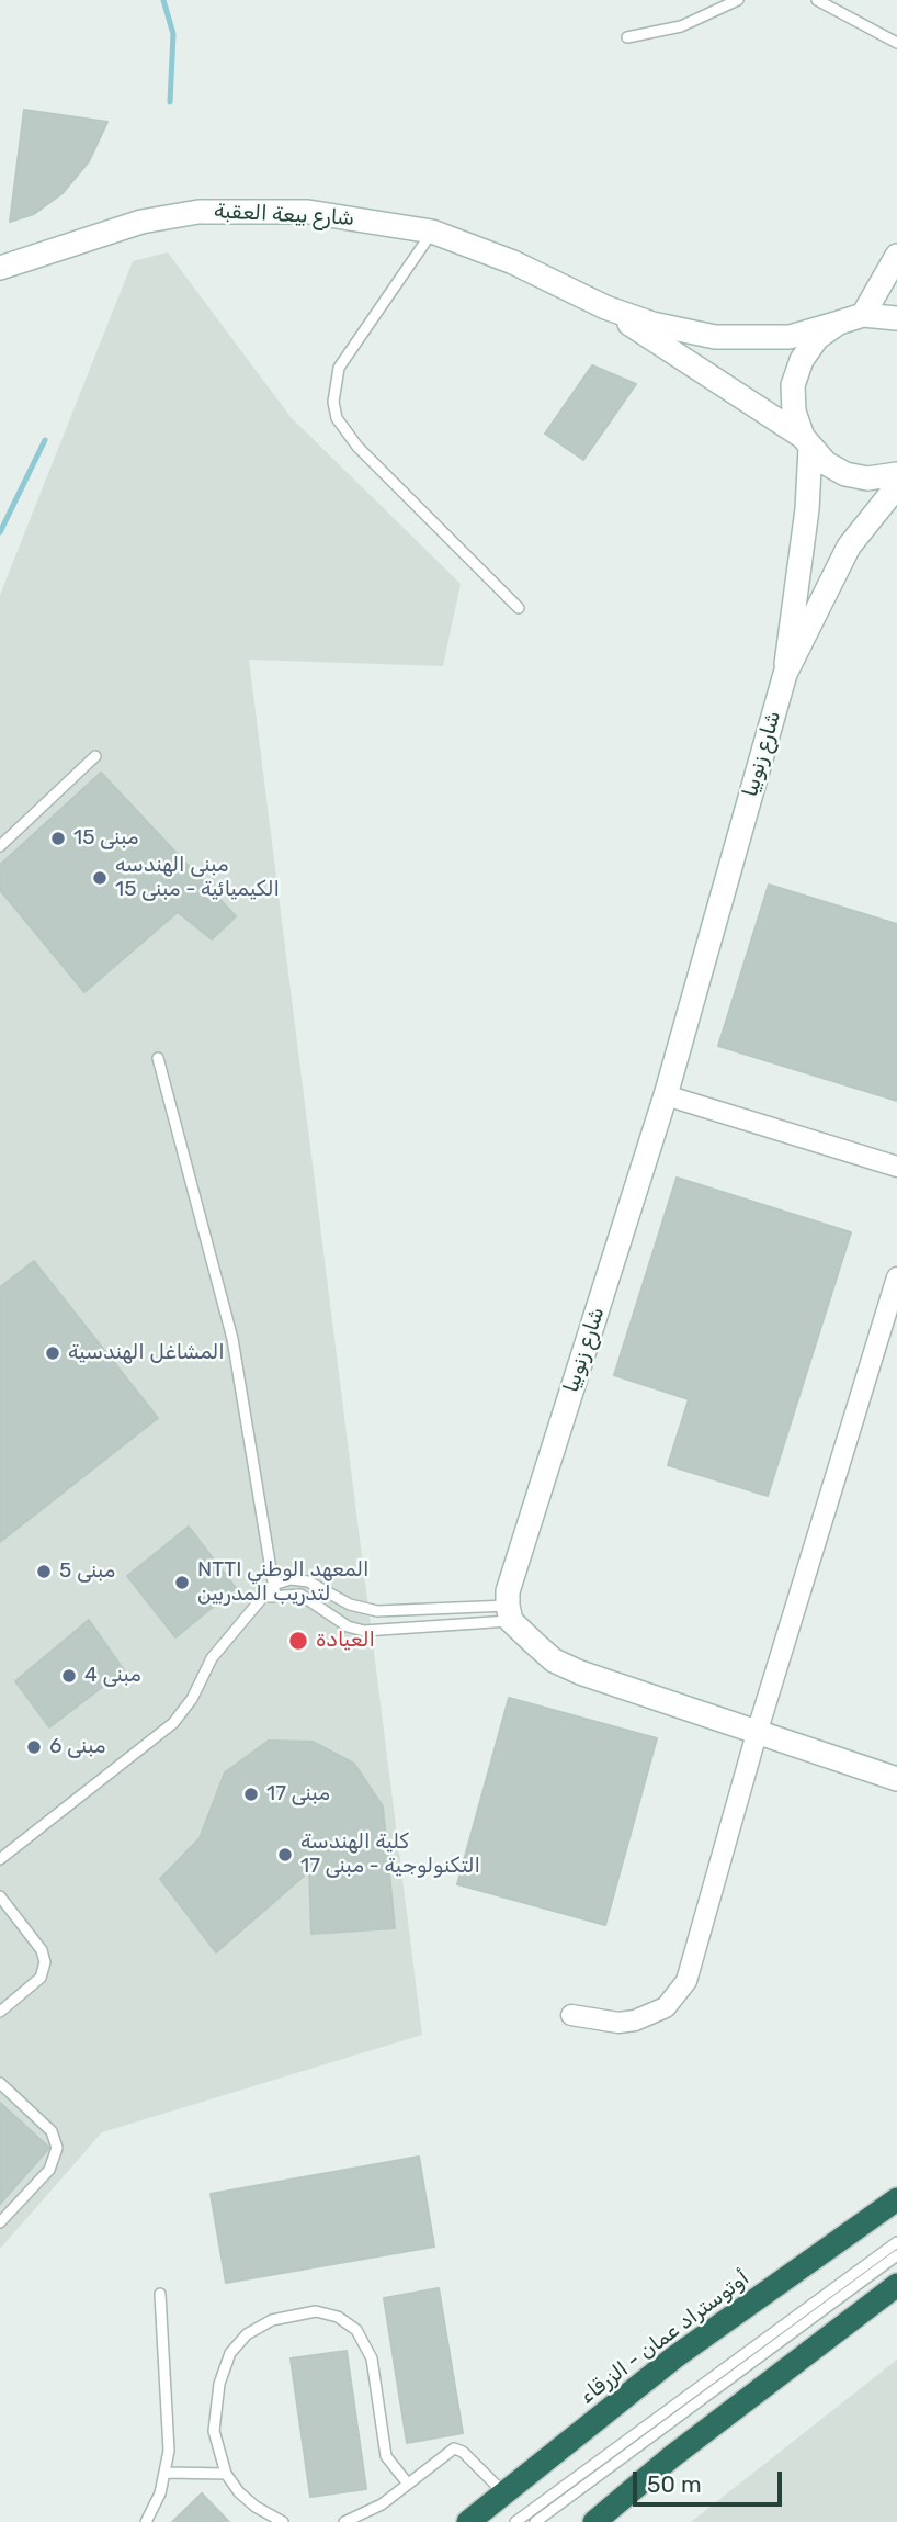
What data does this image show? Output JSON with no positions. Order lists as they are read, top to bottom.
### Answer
{
  "streets": {
    "highway": ["أوتوستراد عمان - الزرقاء"],
    "street": ["شارع بيعة العقبة", "شارع زنوبيا"]
  },
  "crossings": [
    ["شارع بيعة العقبة", "شارع زنوبيا"]
  ],
  "places": [
    "مبنى 15",
    "مبنى الهندسه الكيميائية - مبنى 15",
    "المشاغل الهندسية",
    "مبنى 5",
    "NTTI المعهد الوطني لتدريب المدربين",
    "العيادة",
    "مبنى 4",
    "مبنى 6",
    "مبنى 17",
    "كلية الهندسة التكنولوجية - مبنى 17"
  ],
  "scale_bar": "50 m"
}
